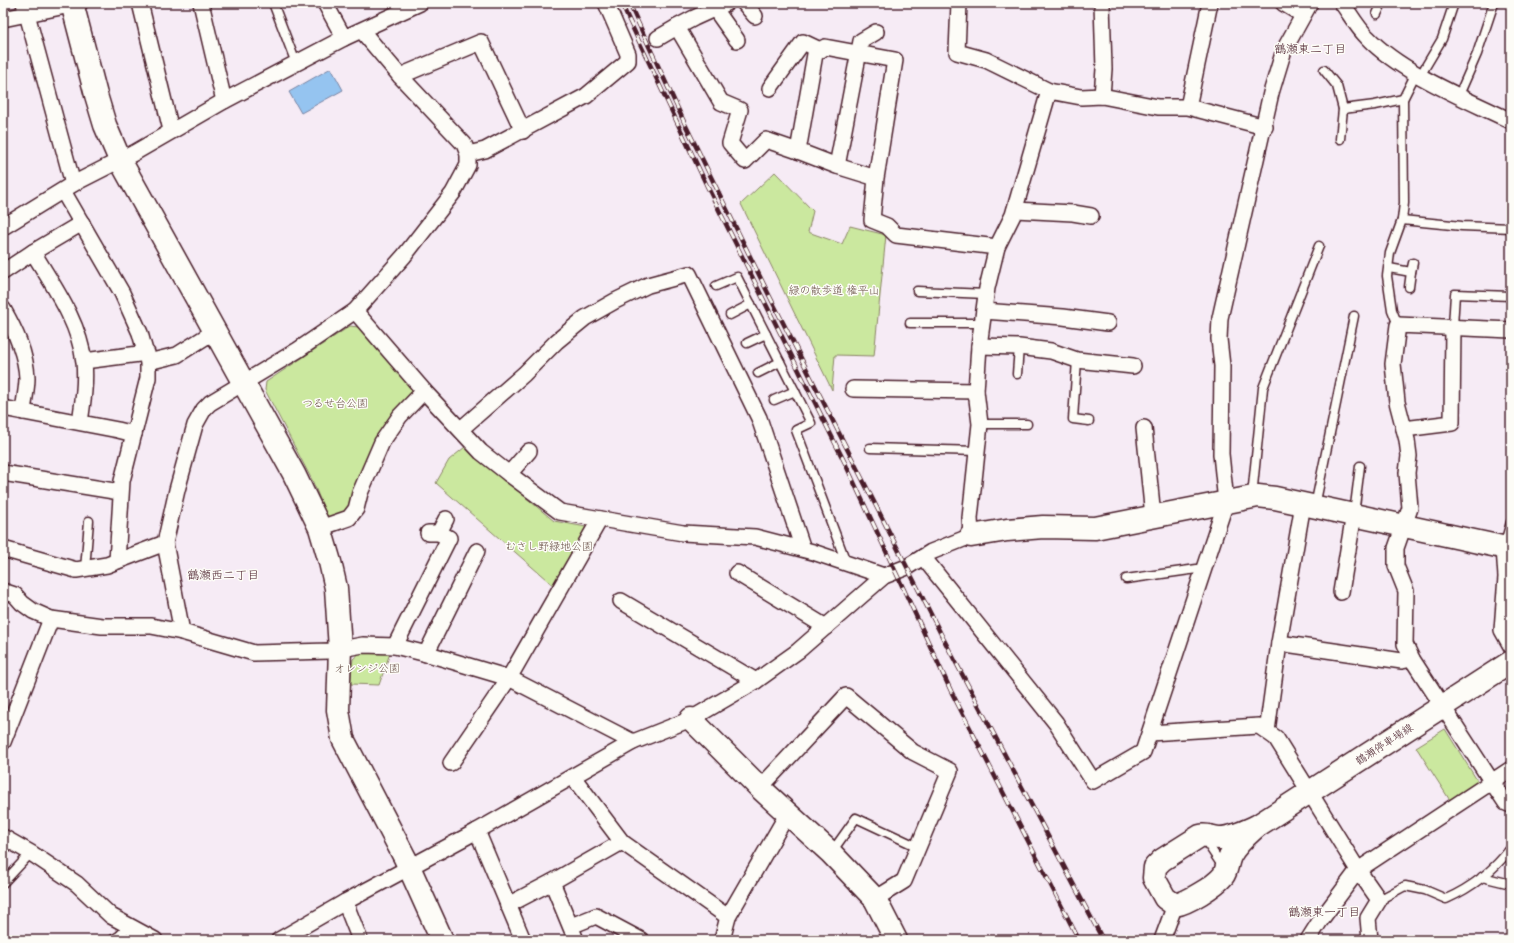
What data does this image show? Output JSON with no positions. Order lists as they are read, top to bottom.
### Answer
{
  "streets": {
    "street": ["鶴瀬停車場線"]
  },
  "districts": ["鶴瀬東二丁目", "鶴瀬西二丁目", "鶴瀬東一丁目"],
  "parks": [
    "緑の散歩道 権平山",
    "つるせ台公園",
    "むさし野緑地公園",
    "オレンジ公園"
  ]
}
